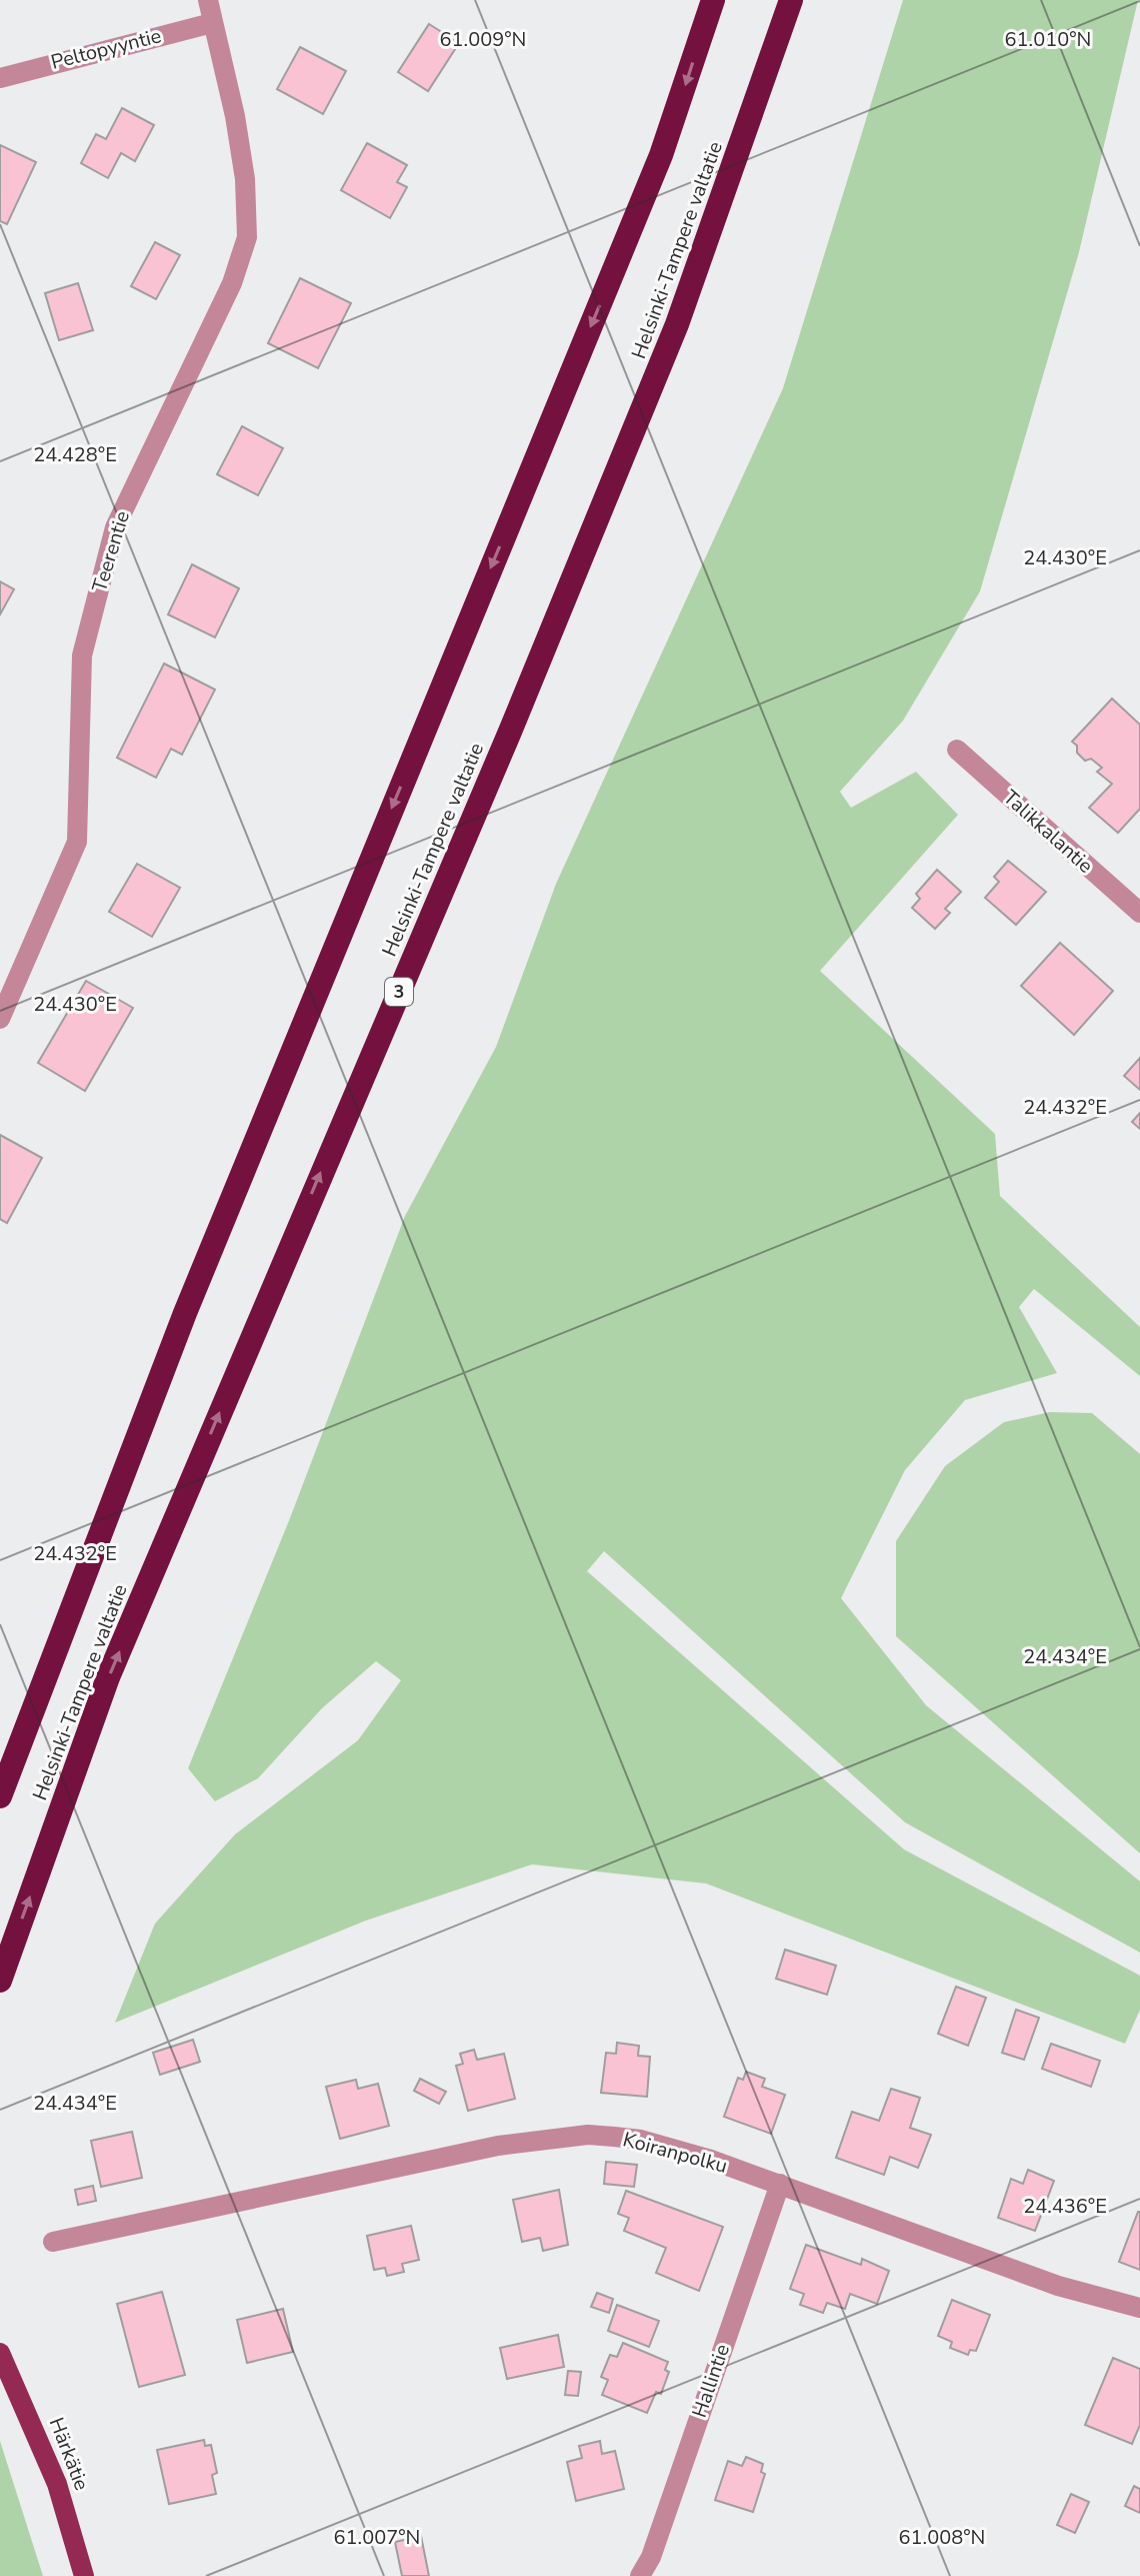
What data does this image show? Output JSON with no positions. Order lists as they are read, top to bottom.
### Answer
{
  "streets": {
    "highway": ["Helsinki-Tampere valtatie", "3"],
    "main road": ["Härkätie"],
    "street": [
      "Peltopyyntie",
      "Teerentie",
      "Talikkalantie",
      "Koiranpolku",
      "Hallintie"
    ]
  },
  "crossings": [
    ["Peltopyyntie", "Teerentie"],
    ["Koiranpolku", "Hallintie"]
  ],
  "coordinates": [
    "61.009°N",
    "61.010°N",
    "24.428°E",
    "24.430°E",
    "24.432°E",
    "24.434°E",
    "24.436°E",
    "61.007°N",
    "61.008°N"
  ]
}
